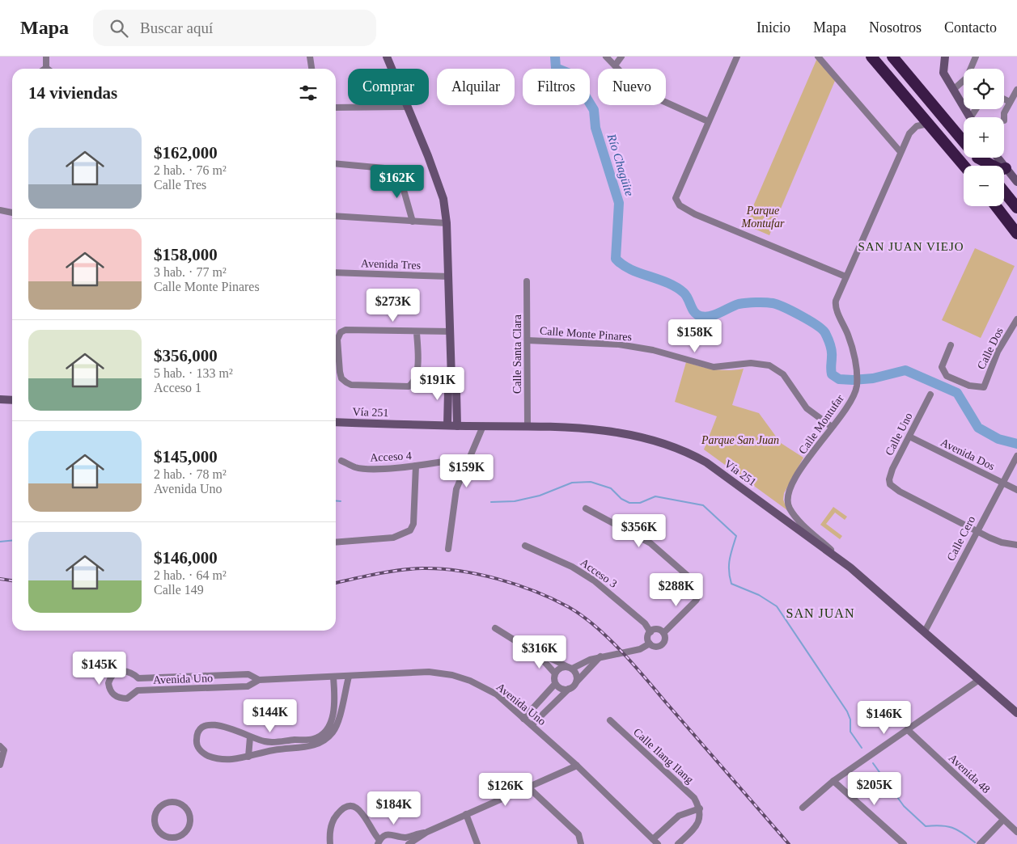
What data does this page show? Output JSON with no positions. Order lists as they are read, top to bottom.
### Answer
{
  "streets": {
    "main road": ["Vía 251"],
    "street": [
      "Avenida Tres",
      "Calle Monte Pinares",
      "Calle Dos",
      "Calle Santa Clara",
      "Calle Montufar",
      "Calle Uno",
      "Avenida Dos",
      "Acceso 4",
      "Calle Cero",
      "Acceso 3",
      "Avenida Uno",
      "Calle Ilang Ilang",
      "Avenida 48"
    ]
  },
  "crossings": [
    ["Calle Monte Pinares", "Calle Santa Clara"],
    ["Calle Monte Pinares", "Calle Montufar"],
    ["Calle Santa Clara", "Vía 251"],
    ["Vía 251", "Calle Montufar"],
    ["Vía 251", "Calle Cero"],
    ["Calle Uno", "Avenida Dos"],
    ["Calle Uno", "Calle Cero"],
    ["Avenida Dos", "Calle Cero"]
  ],
  "districts": ["SAN JUAN VIEJO", "SAN JUAN"],
  "water": ["Río Chagüite"],
  "parks": ["Parque Montufar", "Parque San Juan"],
  "page": {
    "header": "Mapa",
    "search": "Buscar aquí",
    "nav": [
      "Inicio",
      "Mapa",
      "Nosotros",
      "Contacto"
    ],
    "map_buttons": ["+", "−"],
    "chip": [
      "Comprar",
      "Alquilar",
      "Filtros",
      "Nuevo"
    ],
    "heading": "14 viviendas",
    "list": [
      {
        "name": "$162,000",
        "note": "2 hab. · 76 m² · Calle Tres"
      },
      {
        "name": "$158,000",
        "note": "3 hab. · 77 m² · Calle Monte Pinares"
      },
      {
        "name": "$356,000",
        "note": "5 hab. · 133 m² · Acceso 1"
      },
      {
        "name": "$145,000",
        "note": "2 hab. · 78 m² · Avenida Uno"
      },
      {
        "name": "$146,000",
        "note": "2 hab. · 64 m² · Calle 149"
      }
    ],
    "price": [
      "$162K",
      "$273K",
      "$158K",
      "$191K",
      "$159K",
      "$356K",
      "$288K",
      "$316K",
      "$145K",
      "$144K",
      "$146K",
      "$205K",
      "$126K",
      "$184K"
    ]
  }
}
